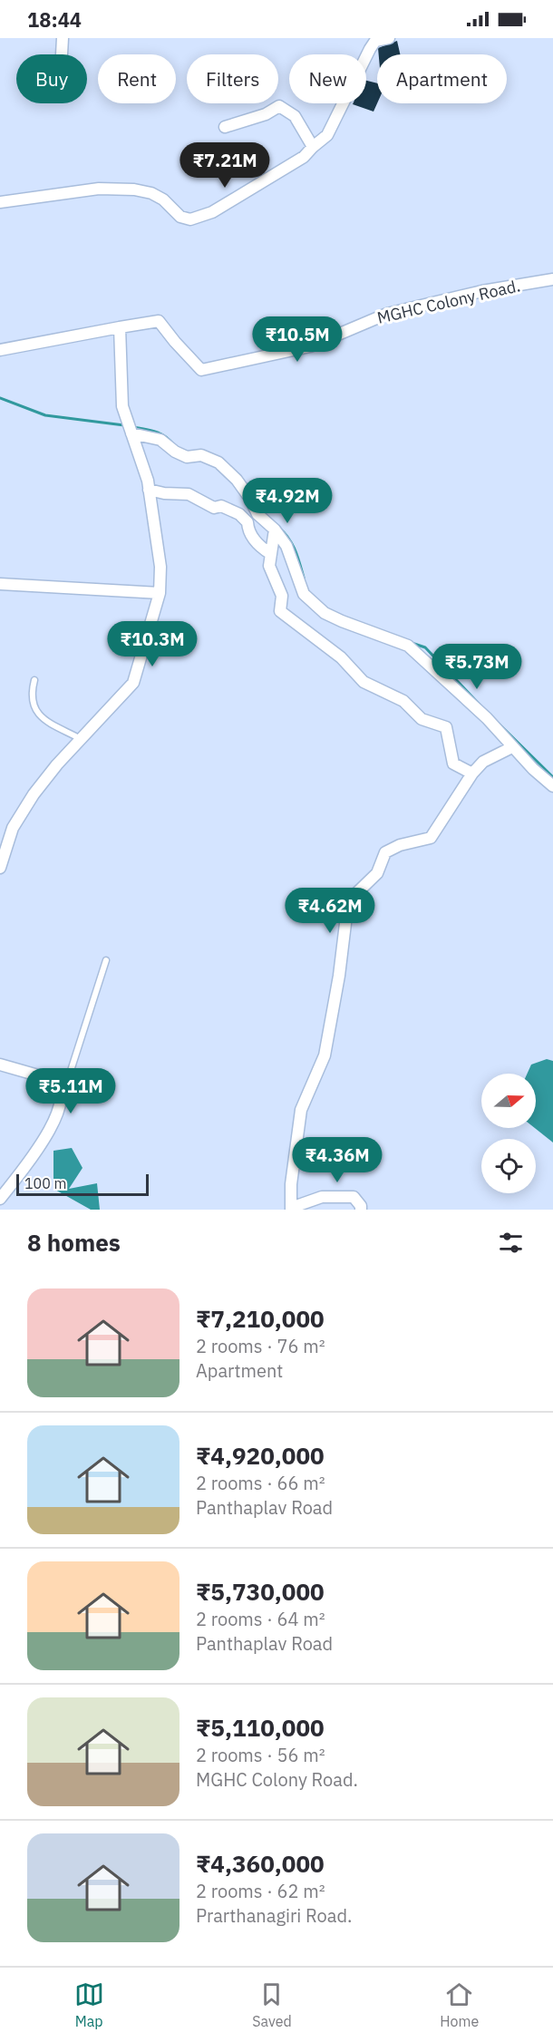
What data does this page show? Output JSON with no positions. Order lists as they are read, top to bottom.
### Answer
{
  "streets": {
    "street": ["MGHC Colony Road."]
  },
  "scale_bar": "100 m",
  "north": "right",
  "page": {
    "status": "18:44",
    "chip": [
      "Buy",
      "Rent",
      "Filters",
      "New",
      "Apartment"
    ],
    "price": [
      "₹7.21M",
      "₹10.5M",
      "₹4.92M",
      "₹10.3M",
      "₹5.73M",
      "₹4.62M",
      "₹5.11M",
      "₹4.36M"
    ],
    "scale": "100 m",
    "heading": "8 homes",
    "list": [
      {
        "name": "₹7,210,000",
        "note": "2 rooms · 76 m² · Apartment"
      },
      {
        "name": "₹4,920,000",
        "note": "2 rooms · 66 m² · Panthaplav Road"
      },
      {
        "name": "₹5,730,000",
        "note": "2 rooms · 64 m² · Panthaplav Road"
      },
      {
        "name": "₹5,110,000",
        "note": "2 rooms · 56 m² · MGHC Colony Road."
      },
      {
        "name": "₹4,360,000",
        "note": "2 rooms · 62 m² · Prarthanagiri Road."
      }
    ],
    "tabs": ["Map", "Saved", "Home"]
  }
}
